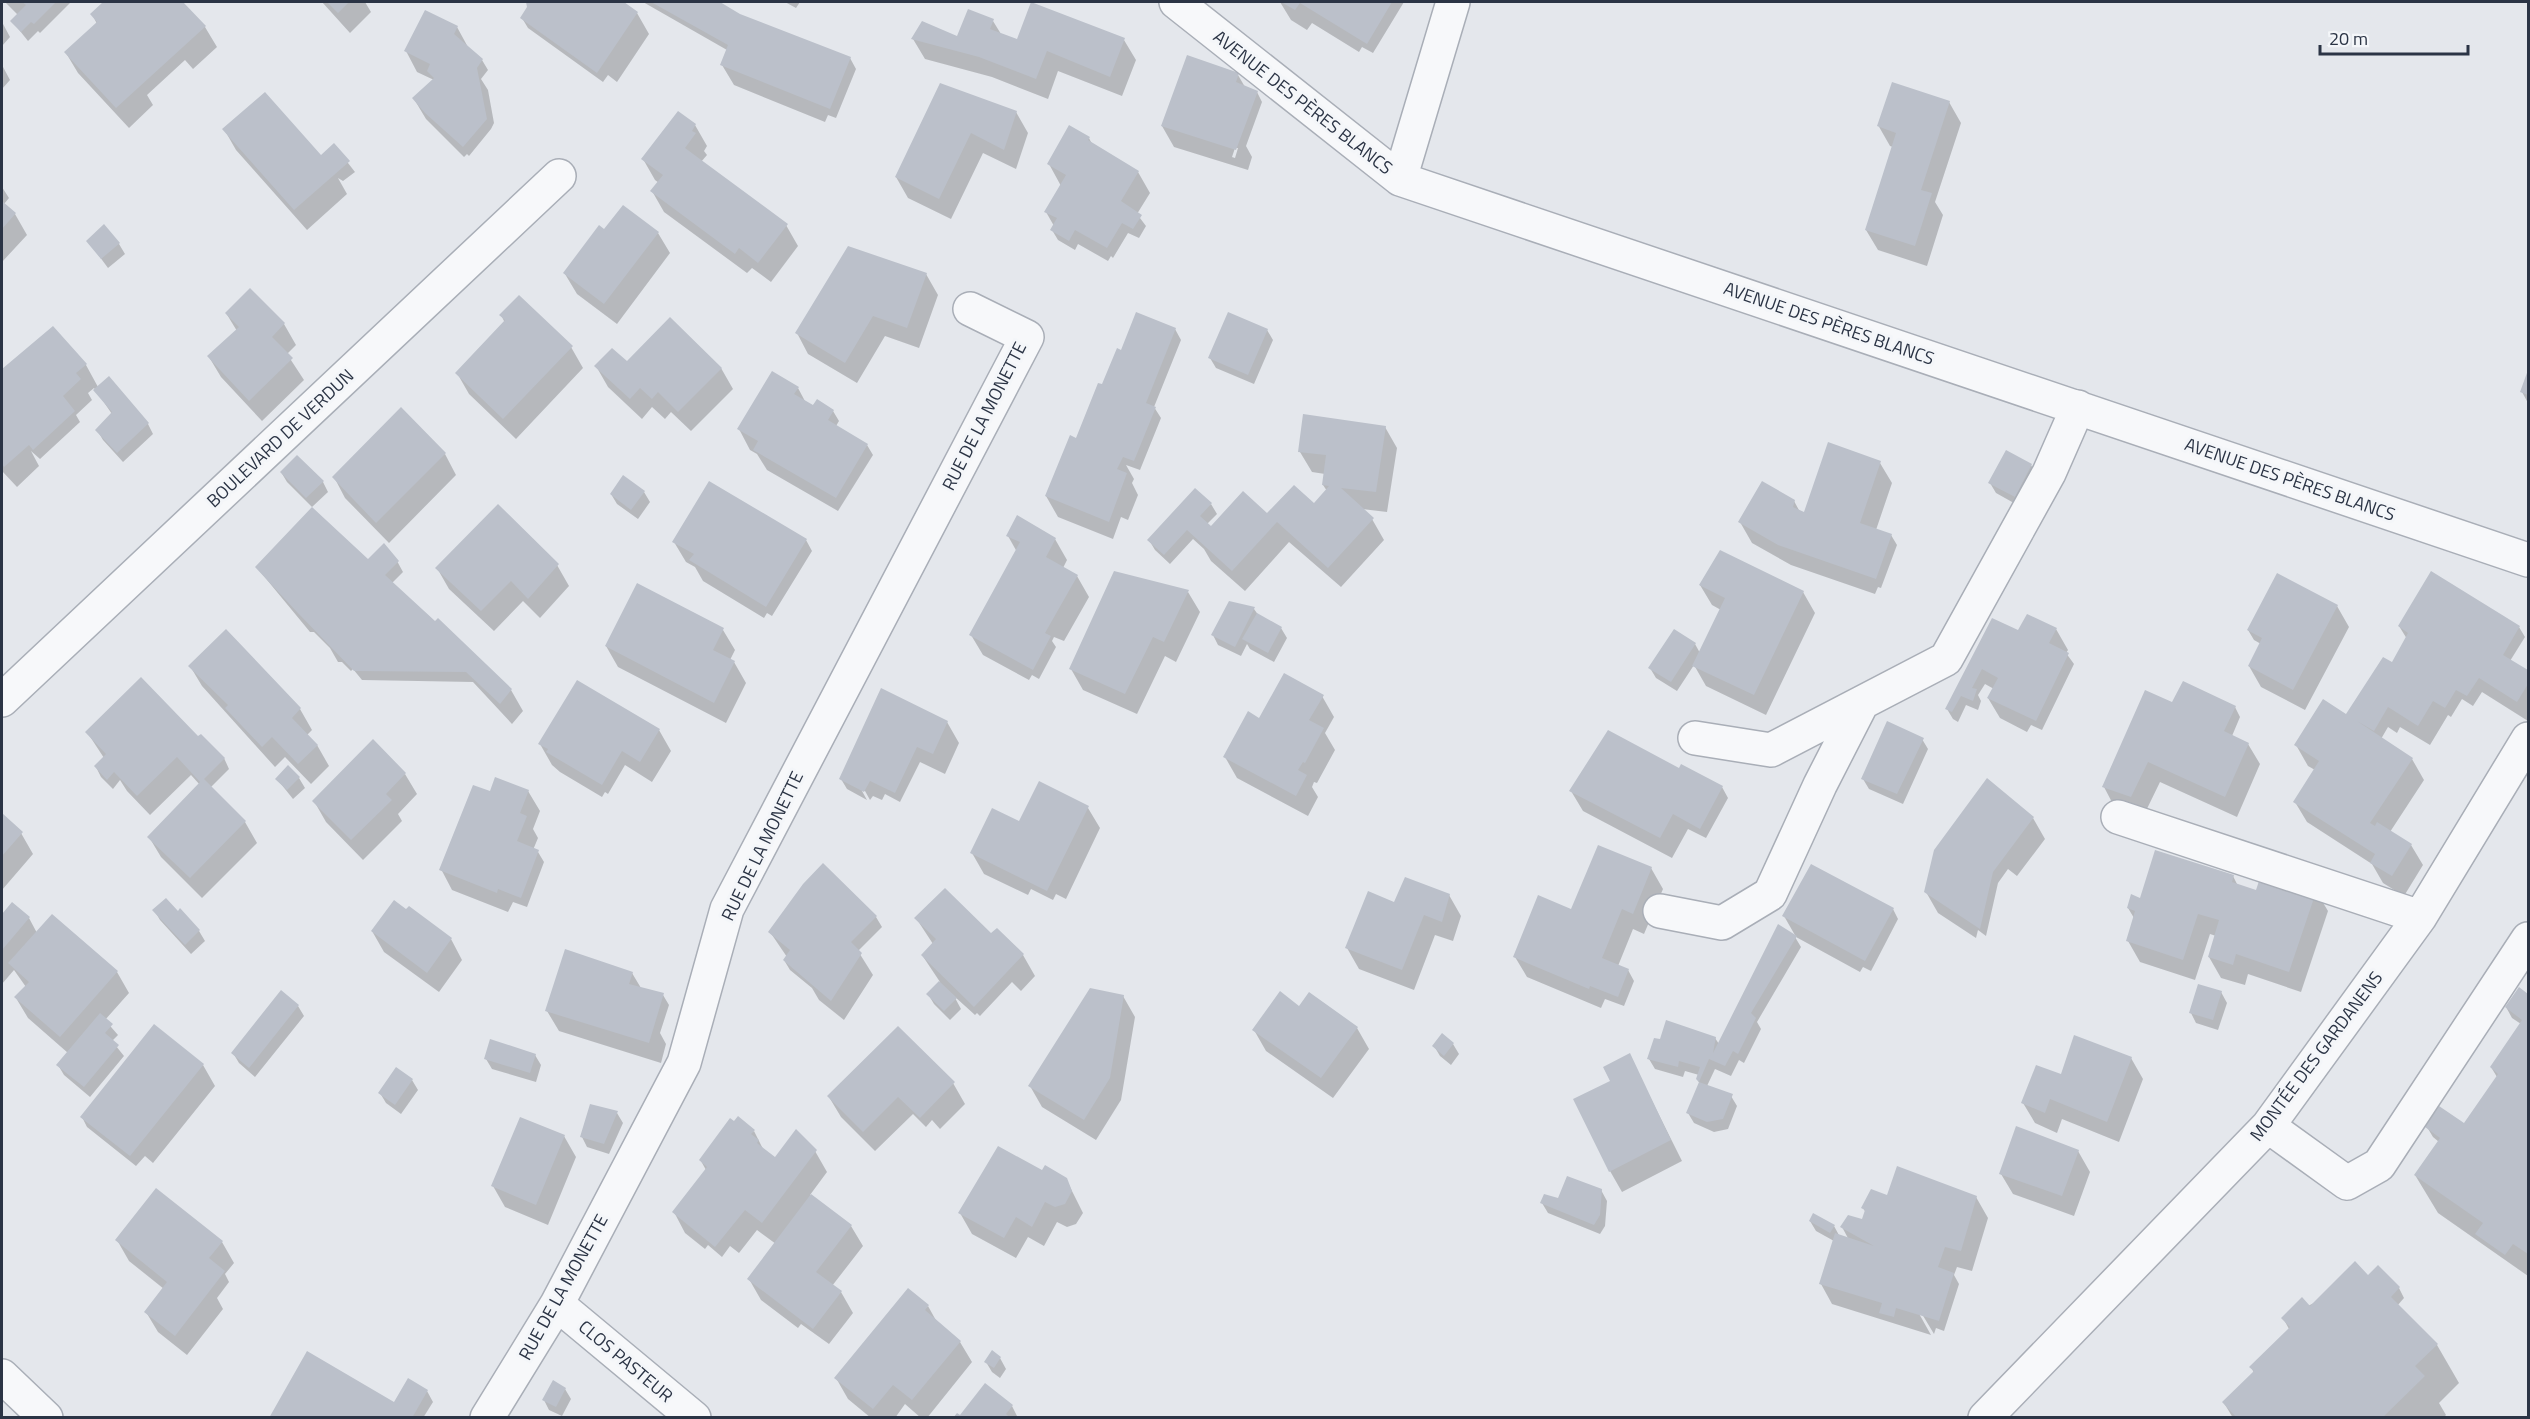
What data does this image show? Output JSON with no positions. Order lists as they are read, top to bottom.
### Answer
{
  "streets": {
    "street": [
      "AVENUE DES PÈRES BLANCS",
      "RUE DE LA MONETTE",
      "BOULEVARD DE VERDUN",
      "MONTÉE DES GARDANENS",
      "CLOS PASTEUR"
    ]
  },
  "crossings": [
    ["RUE DE LA MONETTE", "CLOS PASTEUR"]
  ],
  "scale_bar": "20 m"
}
